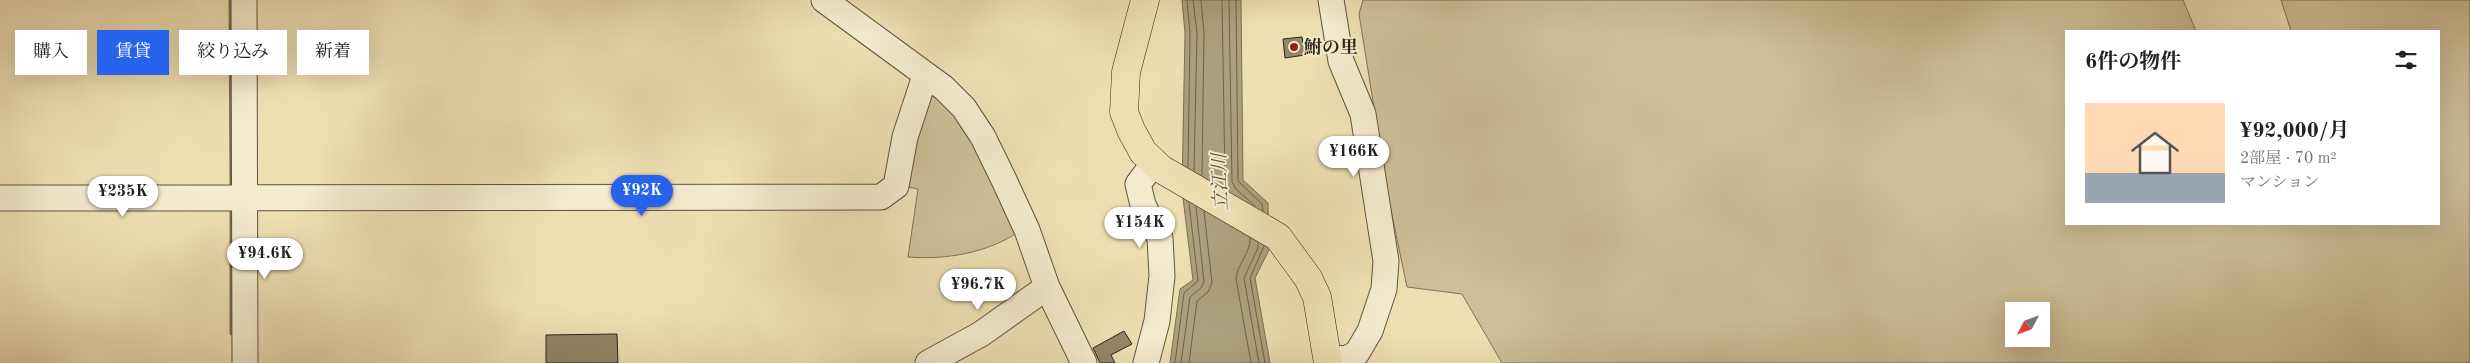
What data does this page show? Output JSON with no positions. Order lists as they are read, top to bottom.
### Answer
{
  "water": ["立江川"],
  "places": ["鮒の里"],
  "north": "bottom left",
  "page": {
    "chip": [
      "購入",
      "賃貸",
      "絞り込み",
      "新着"
    ],
    "heading": "6件の物件",
    "list": [
      {
        "name": "¥92,000/月",
        "note": "2部屋 · 70 m² · マンション"
      }
    ],
    "price": [
      "¥166K",
      "¥92K",
      "¥235K",
      "¥154K",
      "¥94.6K",
      "¥96.7K"
    ]
  }
}
